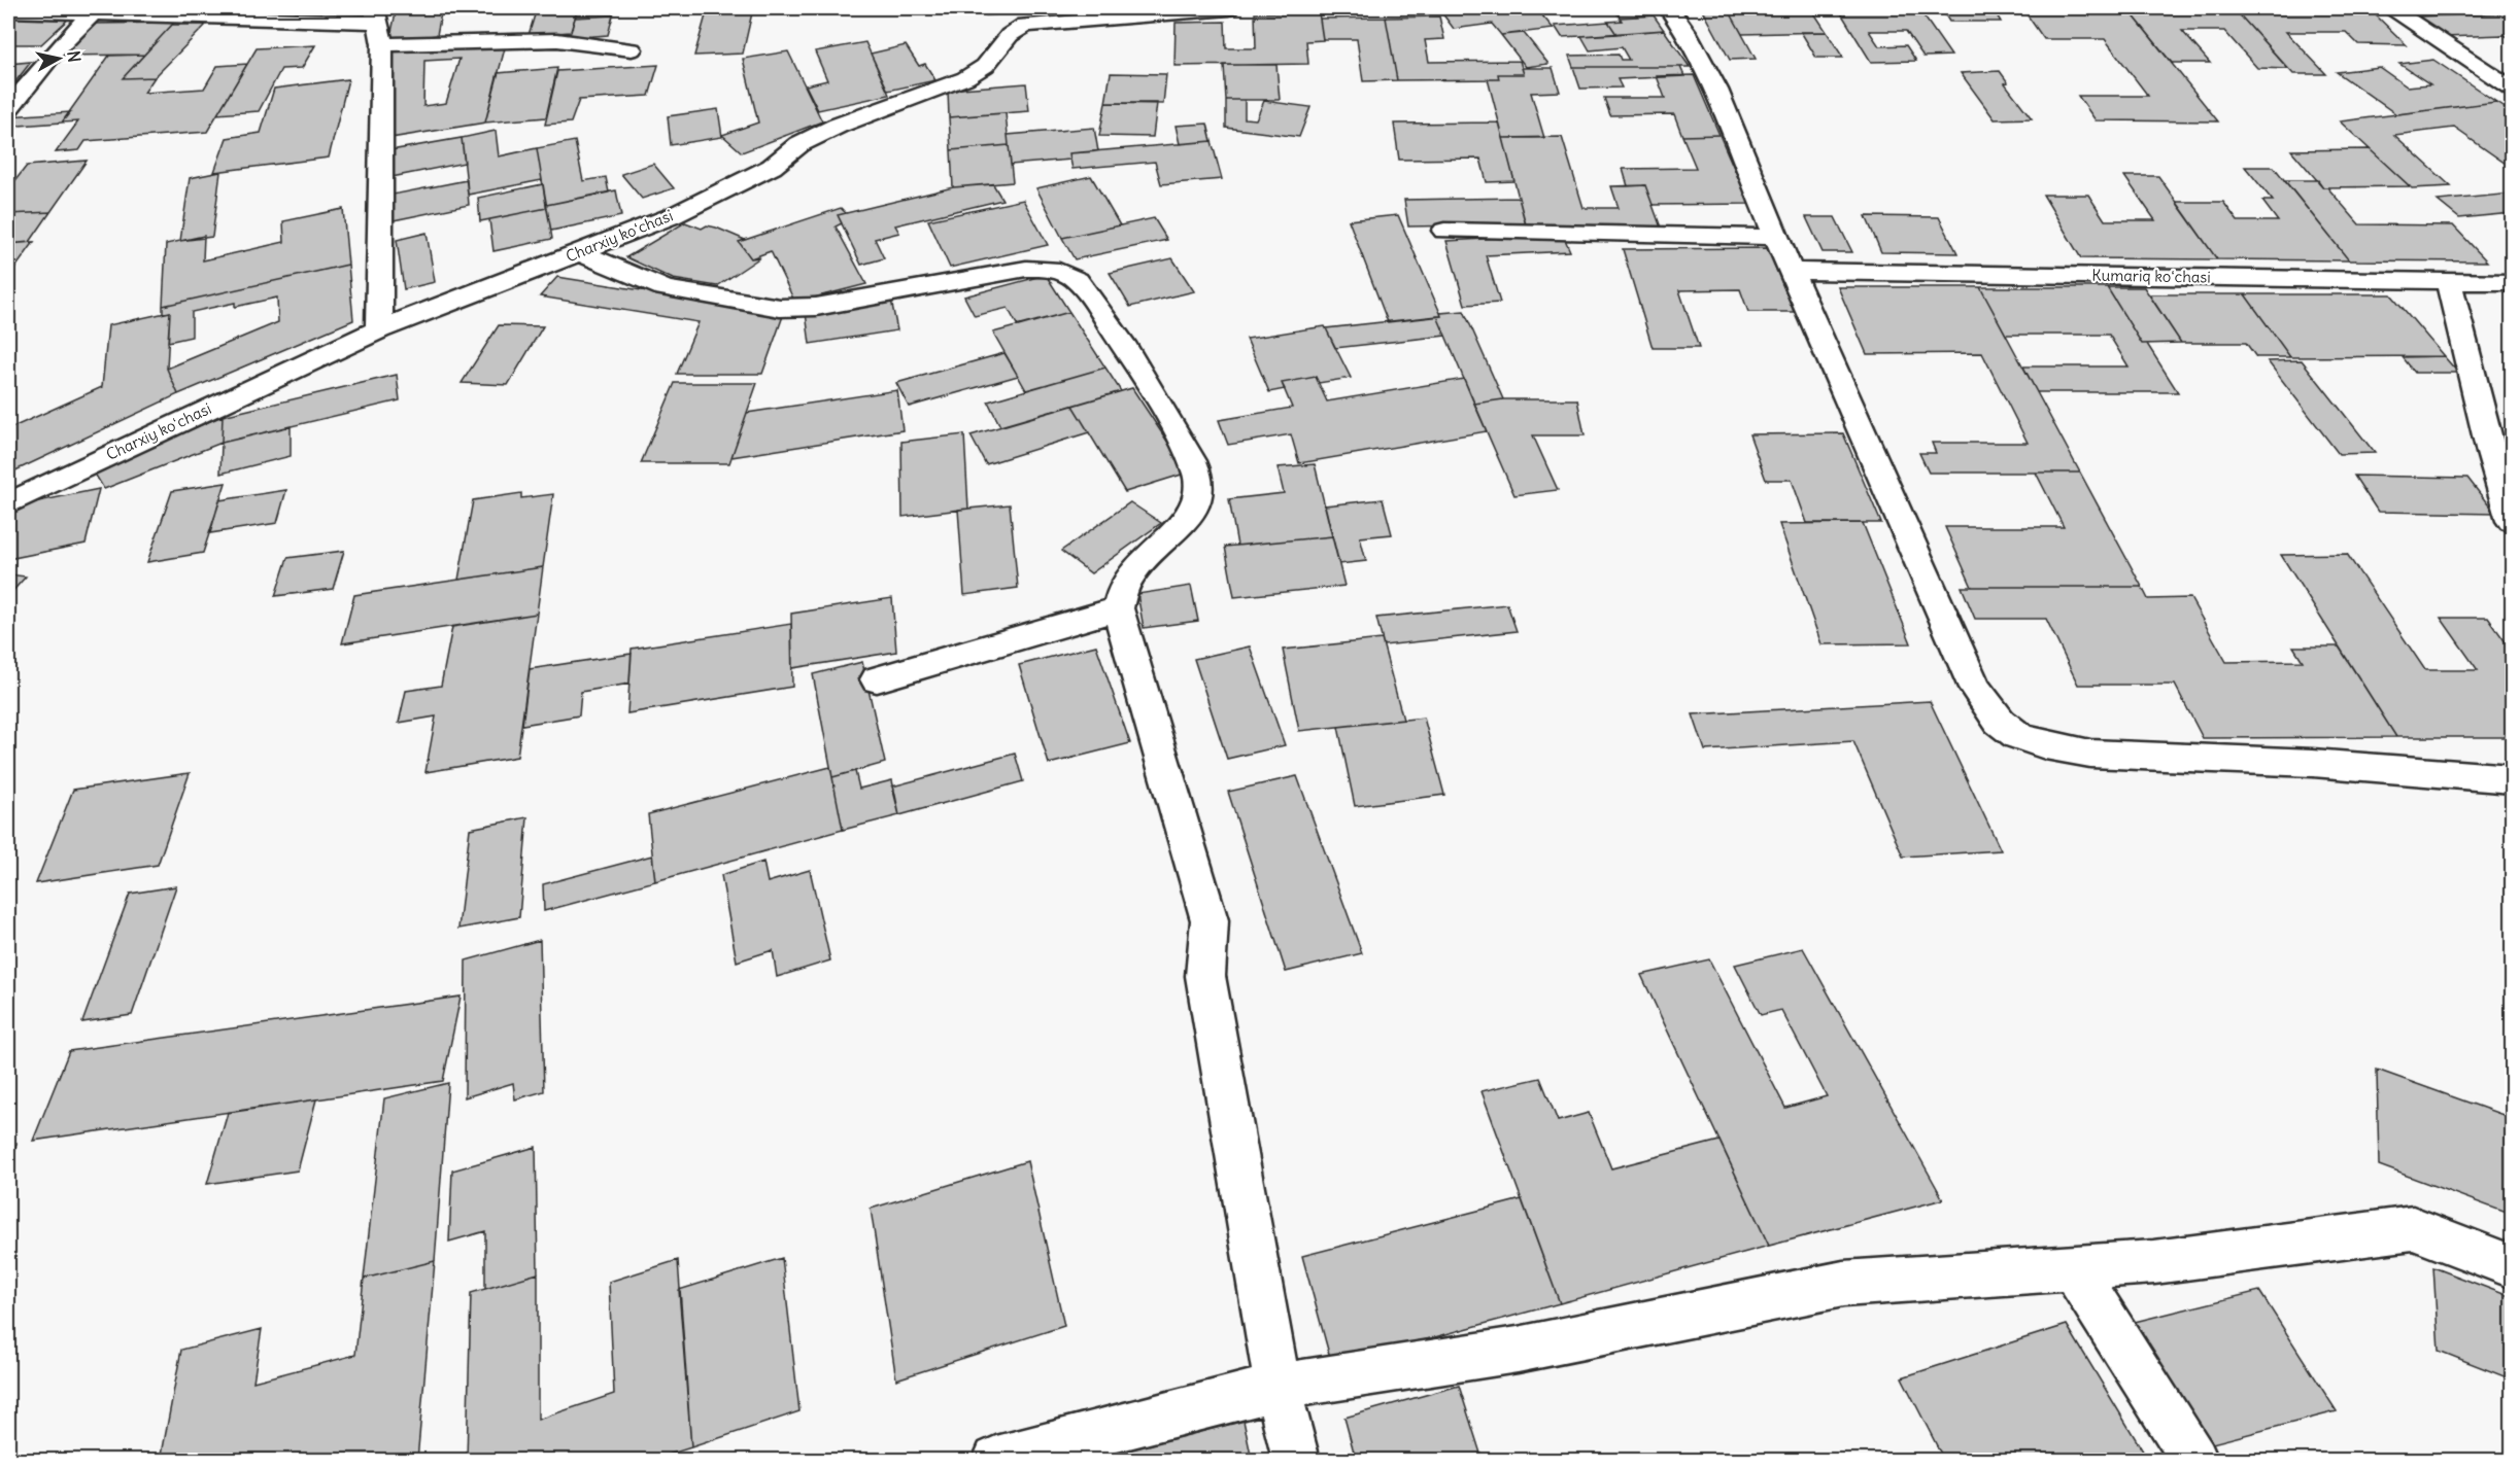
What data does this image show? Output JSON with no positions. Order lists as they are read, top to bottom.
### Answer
{
  "streets": {
    "street": ["Charxiy koʻchasi", "Kumariq koʻchasi"]
  },
  "north": "right"
}
